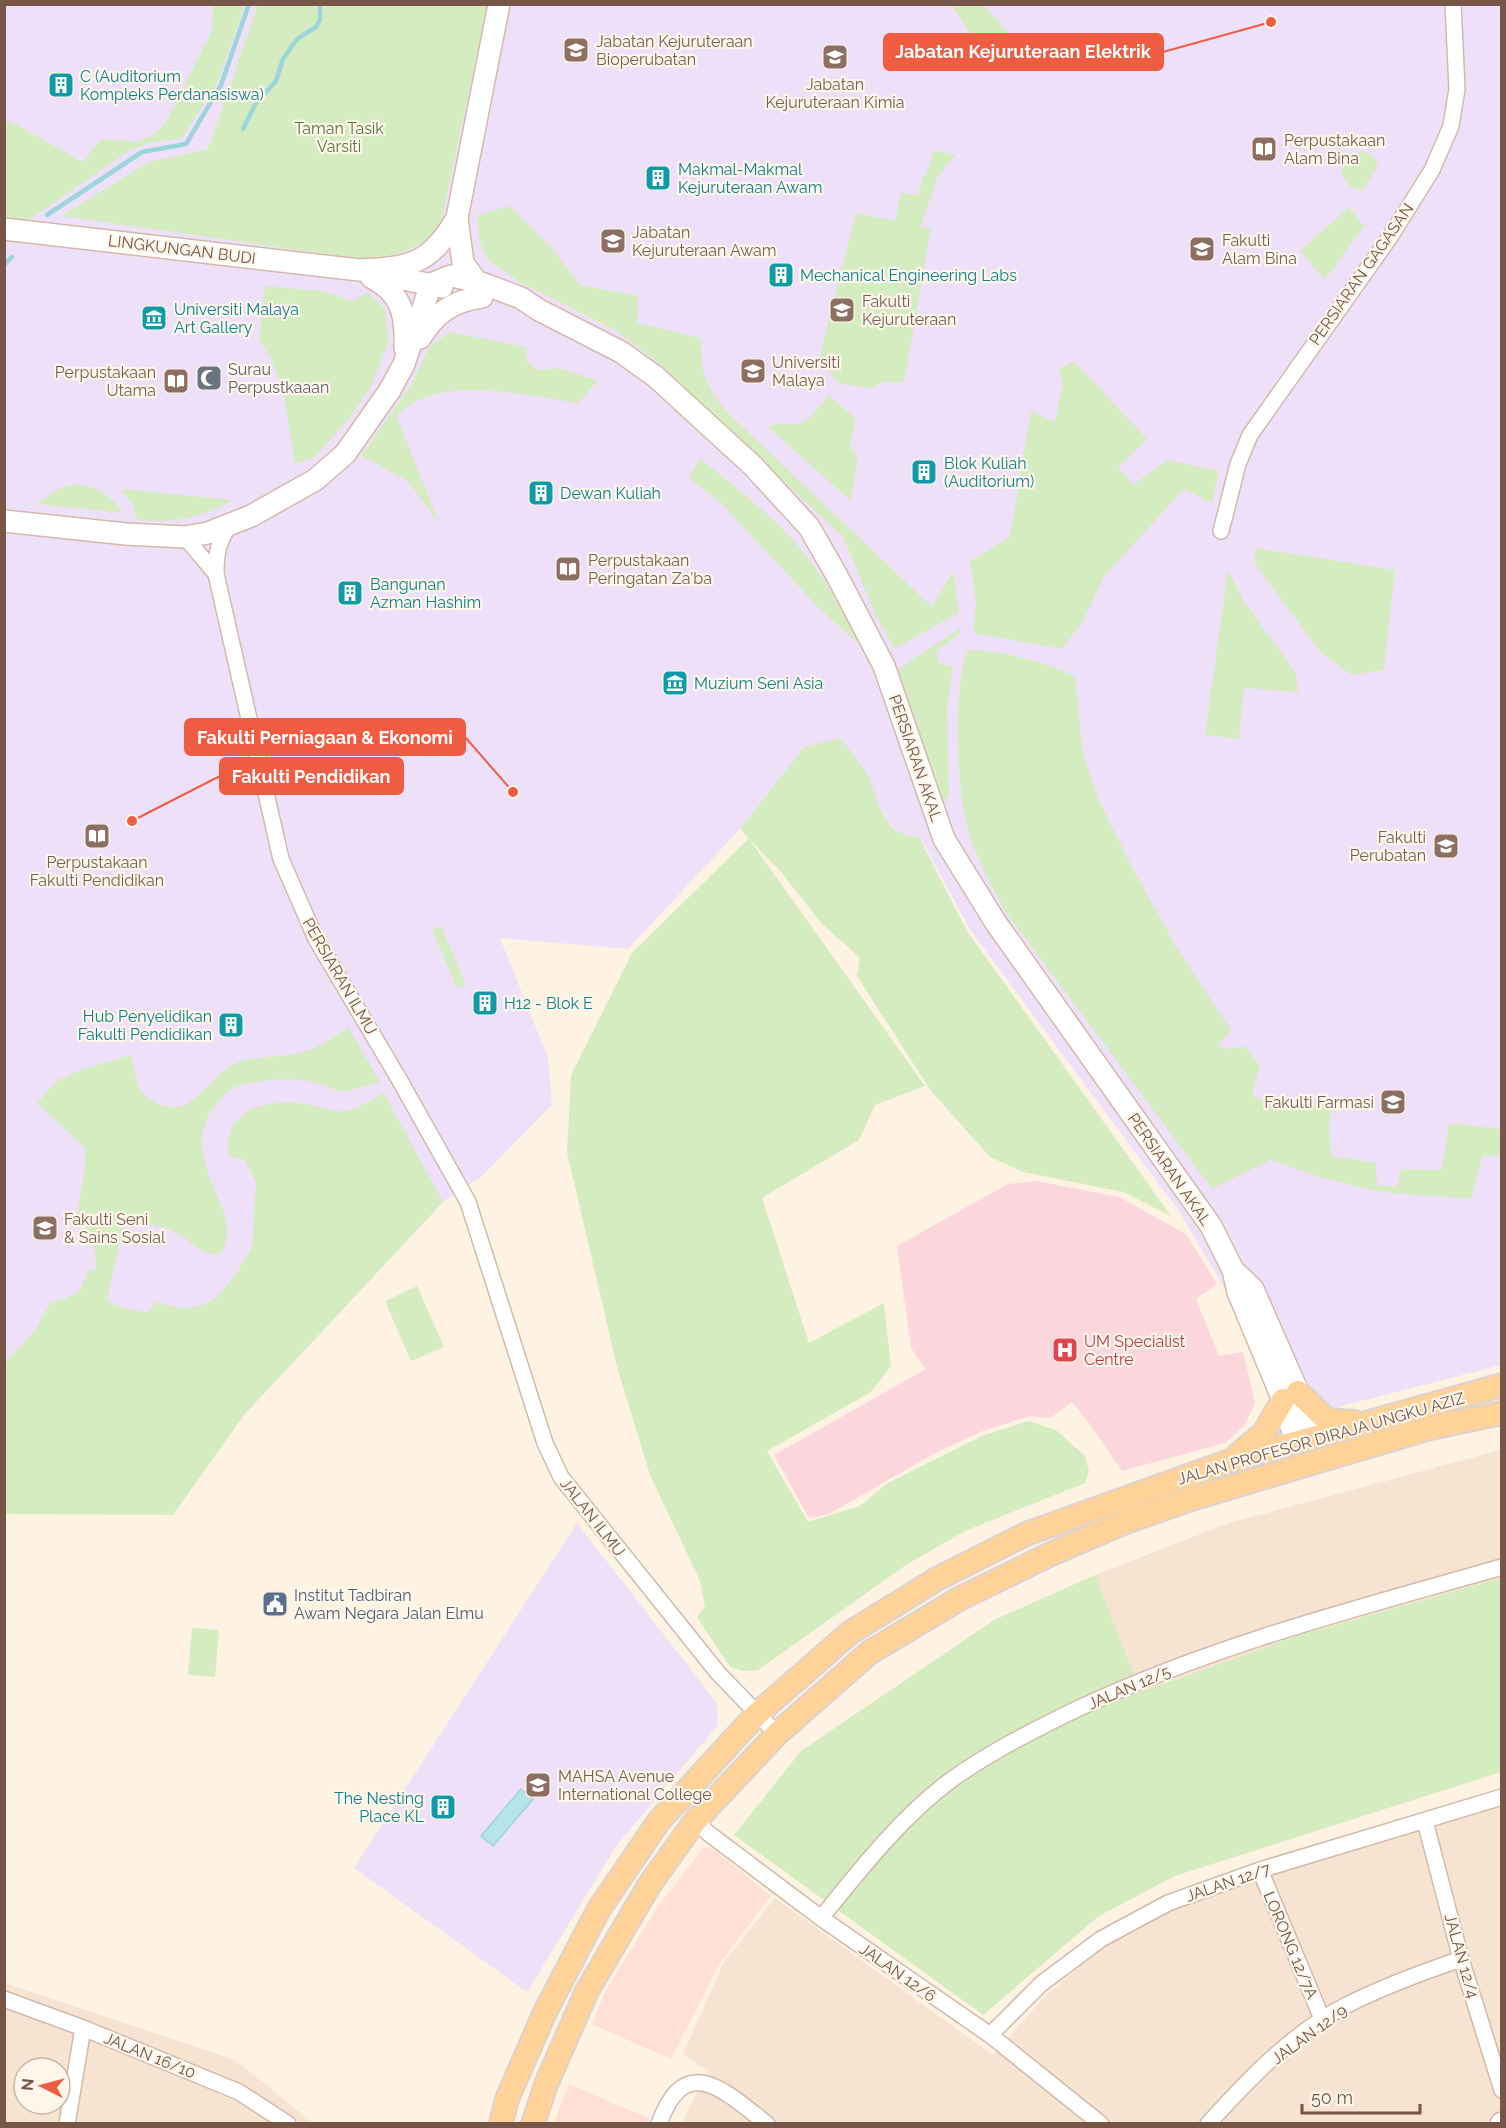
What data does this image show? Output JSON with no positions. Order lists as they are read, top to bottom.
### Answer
{
  "streets": {
    "main road": ["JALAN PROFESOR DIRAJA UNGKU AZIZ"],
    "street": [
      "LINGKUNGAN BUDI",
      "PERSIARAN GAGASAN",
      "PERSIARAN AKAL",
      "PERSIARAN ILMU",
      "JALAN ILMU",
      "JALAN 12/5",
      "JALAN 12/7",
      "LORONG 12/7A",
      "JALAN 12/4",
      "JALAN 12/6",
      "JALAN 12/9",
      "JALAN 16/10"
    ]
  },
  "crossings": [
    ["LINGKUNGAN BUDI", "PERSIARAN AKAL"],
    ["PERSIARAN AKAL", "JALAN PROFESOR DIRAJA UNGKU AZIZ"],
    ["PERSIARAN ILMU", "JALAN ILMU"],
    ["JALAN PROFESOR DIRAJA UNGKU AZIZ", "JALAN ILMU"],
    ["JALAN PROFESOR DIRAJA UNGKU AZIZ", "JALAN 12/6"],
    ["JALAN 12/5", "JALAN 12/6"],
    ["JALAN 12/7", "LORONG 12/7A"],
    ["JALAN 12/7", "JALAN 12/4"],
    ["JALAN 12/7", "JALAN 12/6"],
    ["LORONG 12/7A", "JALAN 12/9"],
    ["JALAN 12/4", "JALAN 12/9"]
  ],
  "parks": ["Taman Tasik Varsiti"],
  "places": {
    "other": ["Jabatan Kejuruteraan Elektrik", "Fakulti Perniagaan & Ekonomi", "Fakulti Pendidikan"],
    "school or university": [
      "Jabatan Kejuruteraan Bioperubatan",
      "Jabatan Kejuruteraan Kimia",
      "Jabatan Kejuruteraan Awam",
      "Fakulti Alam Bina",
      "Fakulti Kejuruteraan",
      "Universiti Malaya",
      "Fakulti Perubatan",
      "Fakulti Farmasi",
      "Fakulti Seni & Sains Sosial",
      "MAHSA Avenue International College"
    ],
    "building": [
      "C (Auditorium Kompleks Perdanasiswa)",
      "Makmal-Makmal Kejuruteraan Awam",
      "Mechanical Engineering Labs",
      "Blok Kuliah (Auditorium)",
      "Dewan Kuliah",
      "Bangunan Azman Hashim",
      "H12 - Blok E",
      "Hub Penyelidikan Fakulti Pendidikan",
      "The Nesting Place KL"
    ],
    "library": [
      "Perpustakaan Alam Bina",
      "Perpustakaan Utama",
      "Perpustakaan Peringatan Za'ba",
      "Perpustakaan Fakulti Pendidikan"
    ],
    "museum": ["Universiti Malaya Art Gallery", "Muzium Seni Asia"],
    "mosque": ["Surau Perpustkaaan"],
    "hospital": ["UM Specialist Centre"],
    "public building": ["Institut Tadbiran Awam Negara Jalan Elmu"]
  },
  "scale_bar": "50 m",
  "north": "left"
}
